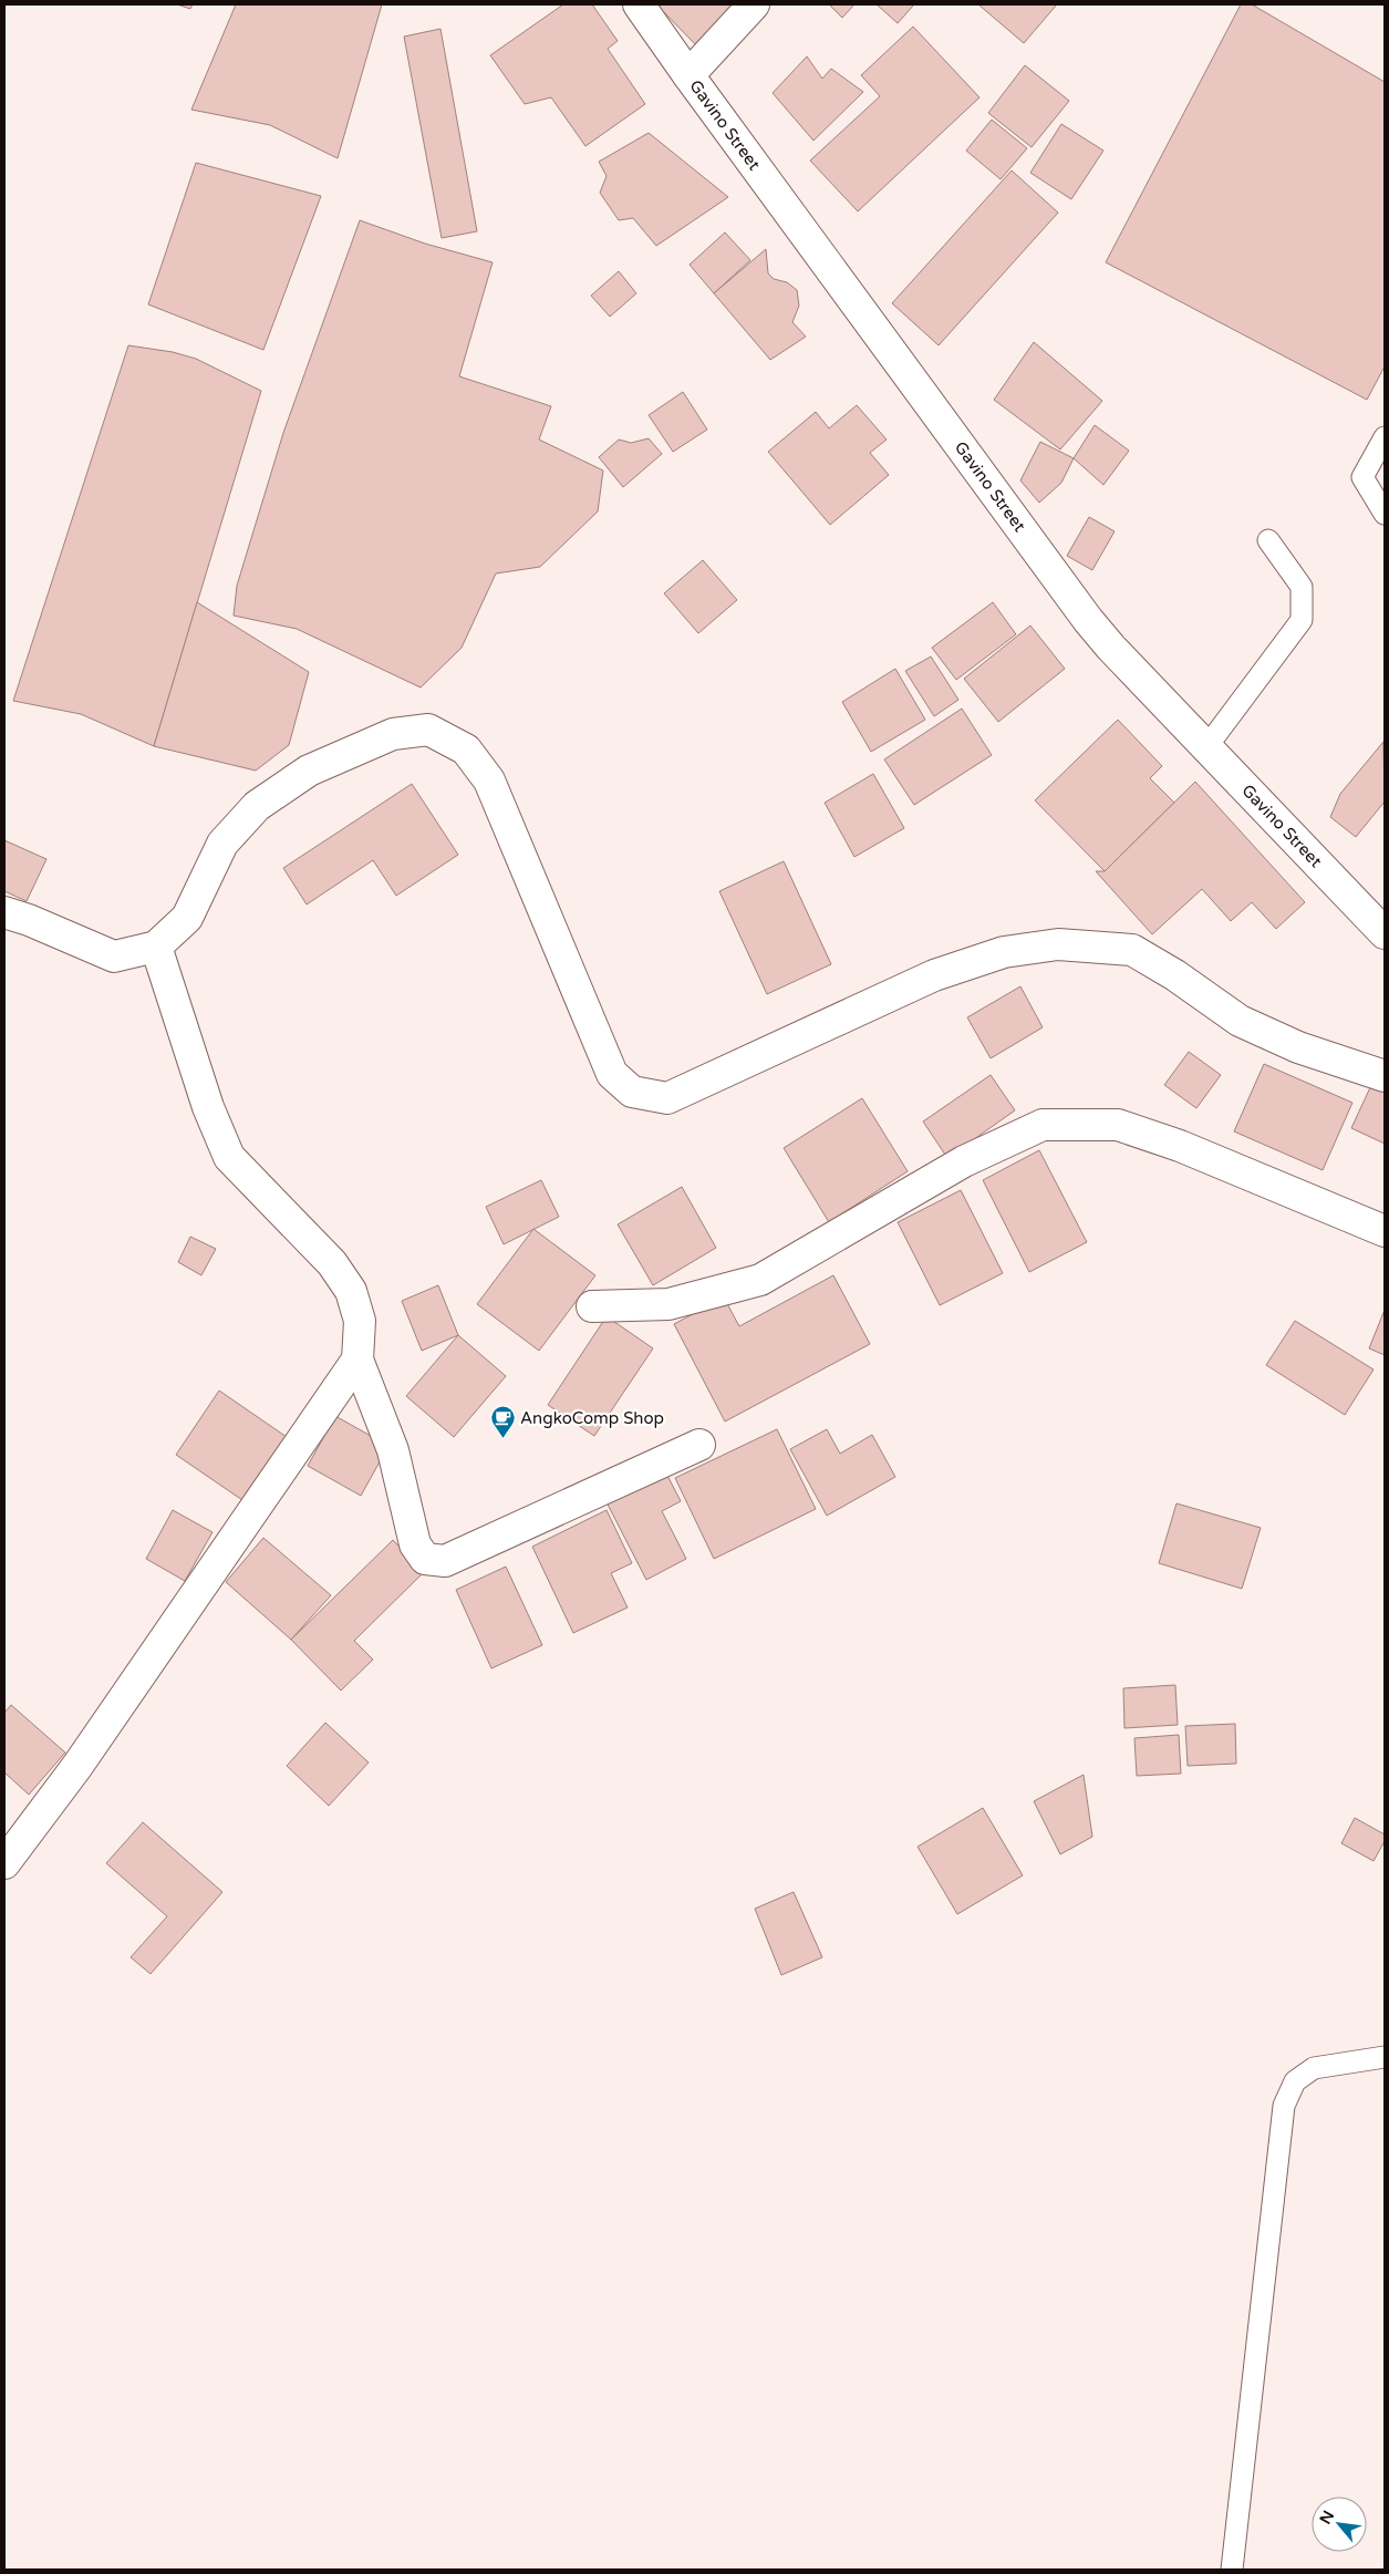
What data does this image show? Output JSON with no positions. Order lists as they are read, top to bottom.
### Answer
{
  "streets": {
    "street": ["Gavino Street"]
  },
  "places": {
    "cafe": ["AngkoComp Shop"]
  },
  "north": "top left"
}
